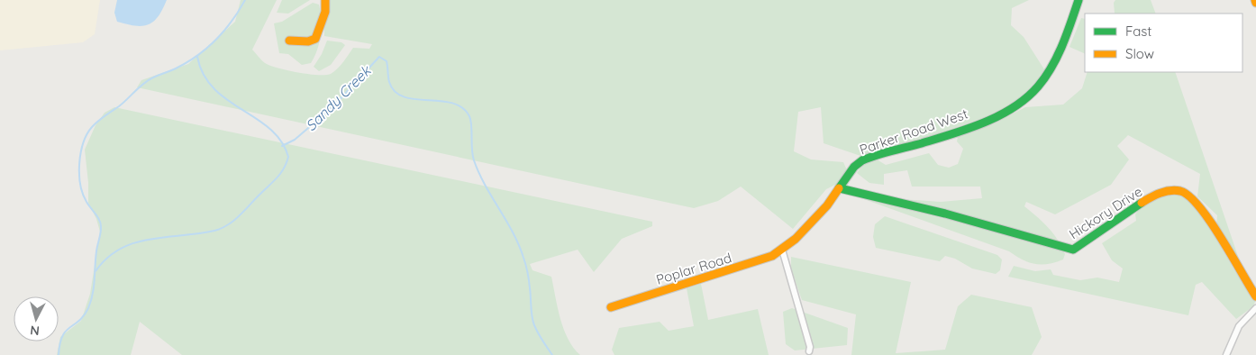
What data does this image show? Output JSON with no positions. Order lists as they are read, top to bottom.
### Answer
{
  "streets": {
    "street": ["Parker Road West", "Hickory Drive", "Poplar Road"]
  },
  "crossings": [
    ["Parker Road West", "Hickory Drive"],
    ["Parker Road West", "Poplar Road"]
  ],
  "water": ["Sandy Creek"],
  "legend": ["Fast", "Slow"],
  "north": "bottom"
}
